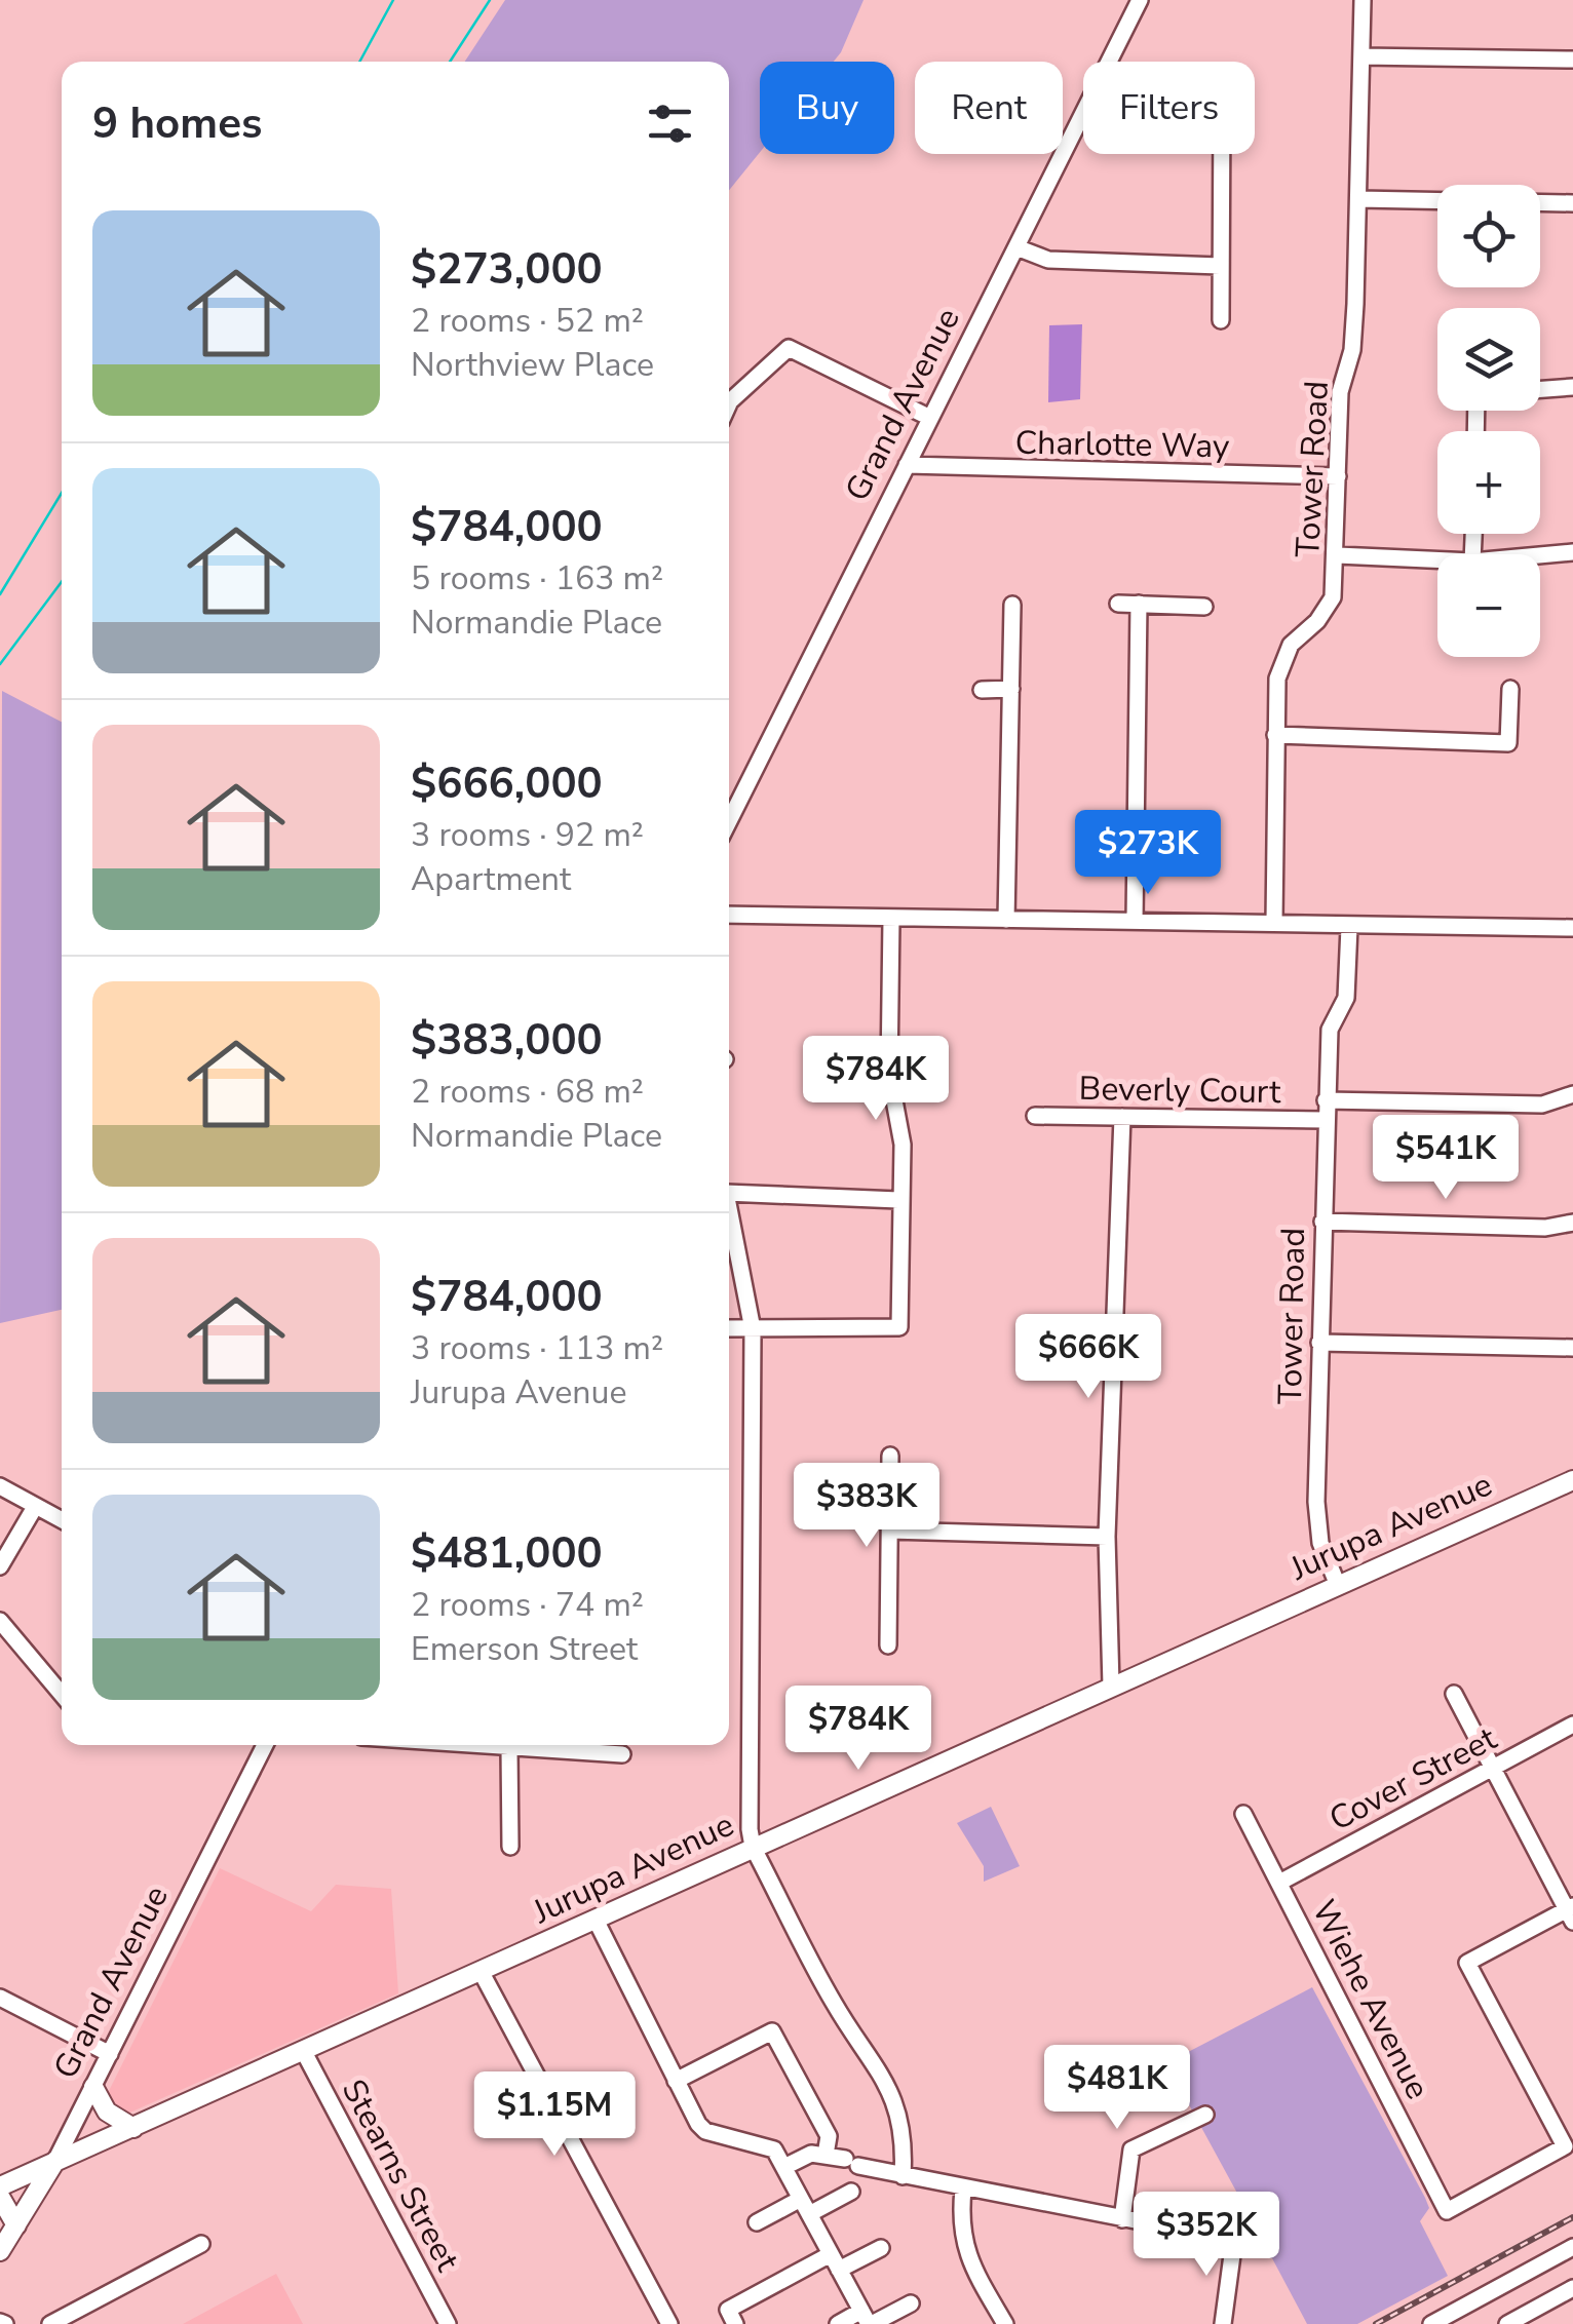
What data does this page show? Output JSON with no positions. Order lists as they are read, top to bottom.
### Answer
{
  "streets": {
    "main road": ["Grand Avenue", "Jurupa Avenue"],
    "street": [
      "Charlotte Way",
      "Tower Road",
      "Beverly Court",
      "Cover Street",
      "Wiehe Avenue",
      "Stearns Street"
    ]
  },
  "crossings": [
    ["Grand Avenue", "Charlotte Way"],
    ["Grand Avenue", "Jurupa Avenue"],
    ["Charlotte Way", "Tower Road"],
    ["Tower Road", "Beverly Court"],
    ["Tower Road", "Jurupa Avenue"],
    ["Jurupa Avenue", "Stearns Street"],
    ["Cover Street", "Wiehe Avenue"]
  ],
  "page": {
    "chip": ["Buy", "Rent", "Filters"],
    "heading": "9 homes",
    "map_buttons": ["+", "−"],
    "list": [
      {
        "name": "$273,000",
        "note": "2 rooms · 52 m² · Northview Place"
      },
      {
        "name": "$784,000",
        "note": "5 rooms · 163 m² · Normandie Place"
      },
      {
        "name": "$666,000",
        "note": "3 rooms · 92 m² · Apartment"
      },
      {
        "name": "$383,000",
        "note": "2 rooms · 68 m² · Normandie Place"
      },
      {
        "name": "$784,000",
        "note": "3 rooms · 113 m² · Jurupa Avenue"
      },
      {
        "name": "$481,000",
        "note": "2 rooms · 74 m² · Emerson Street"
      }
    ],
    "price": [
      "$273K",
      "$784K",
      "$541K",
      "$666K",
      "$383K",
      "$784K",
      "$481K",
      "$1.15M",
      "$352K"
    ]
  }
}
